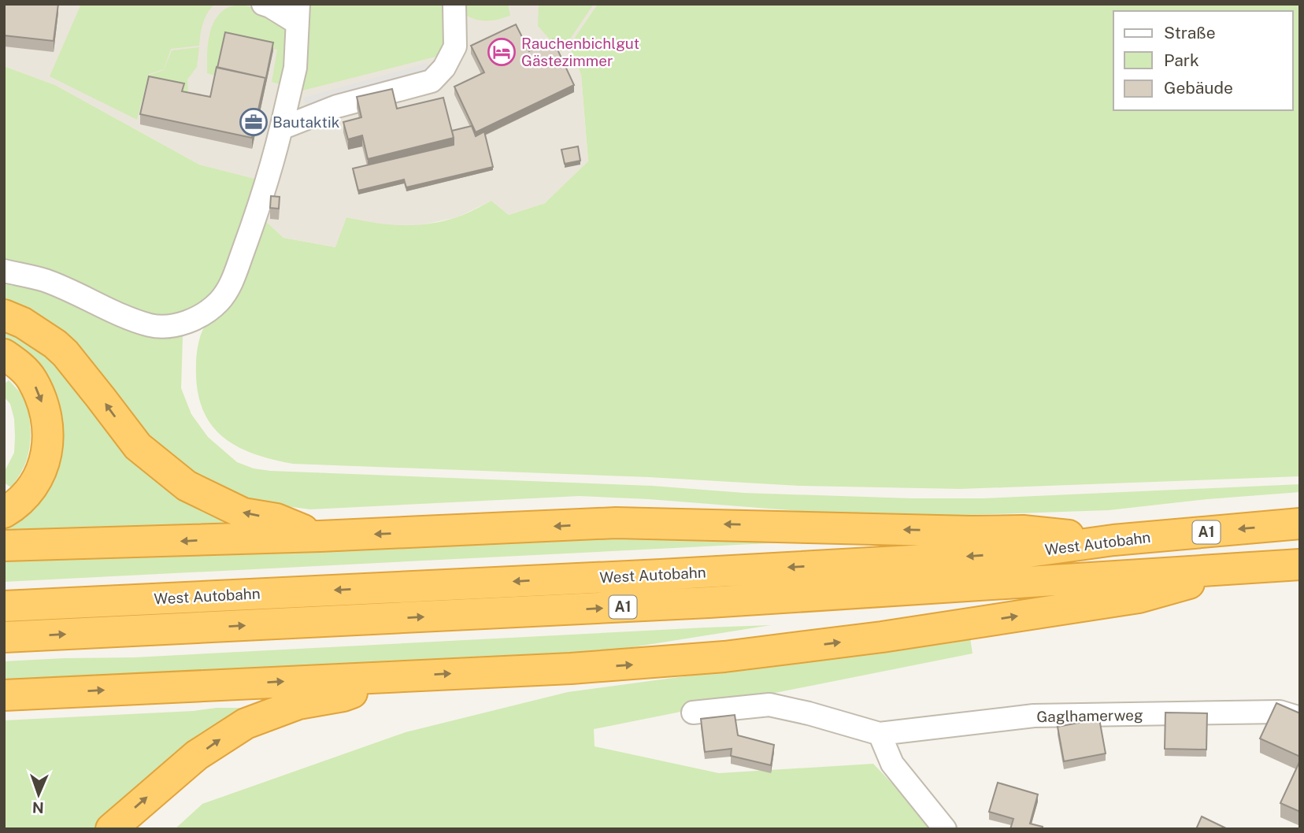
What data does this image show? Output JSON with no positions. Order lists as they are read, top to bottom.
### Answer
{
  "streets": {
    "highway": ["A1", "West Autobahn"],
    "street": ["Gaglhamerweg"]
  },
  "places": {
    "hotel": ["Rauchenbichlgut Gästezimmer"],
    "office": ["Bautaktik"]
  },
  "legend": ["Straße", "Park", "Gebäude"],
  "north": "bottom"
}
